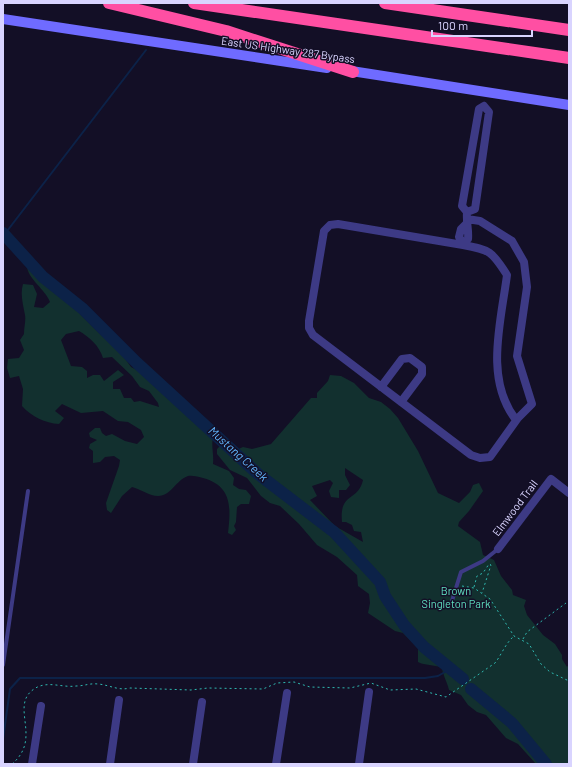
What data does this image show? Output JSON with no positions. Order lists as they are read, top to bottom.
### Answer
{
  "streets": {
    "main road": ["East US Highway 287 Bypass"],
    "street": ["Elmwood Trail"]
  },
  "water": ["Mustang Creek"],
  "parks": ["Brown Singleton Park"],
  "scale_bar": "100 m"
}
